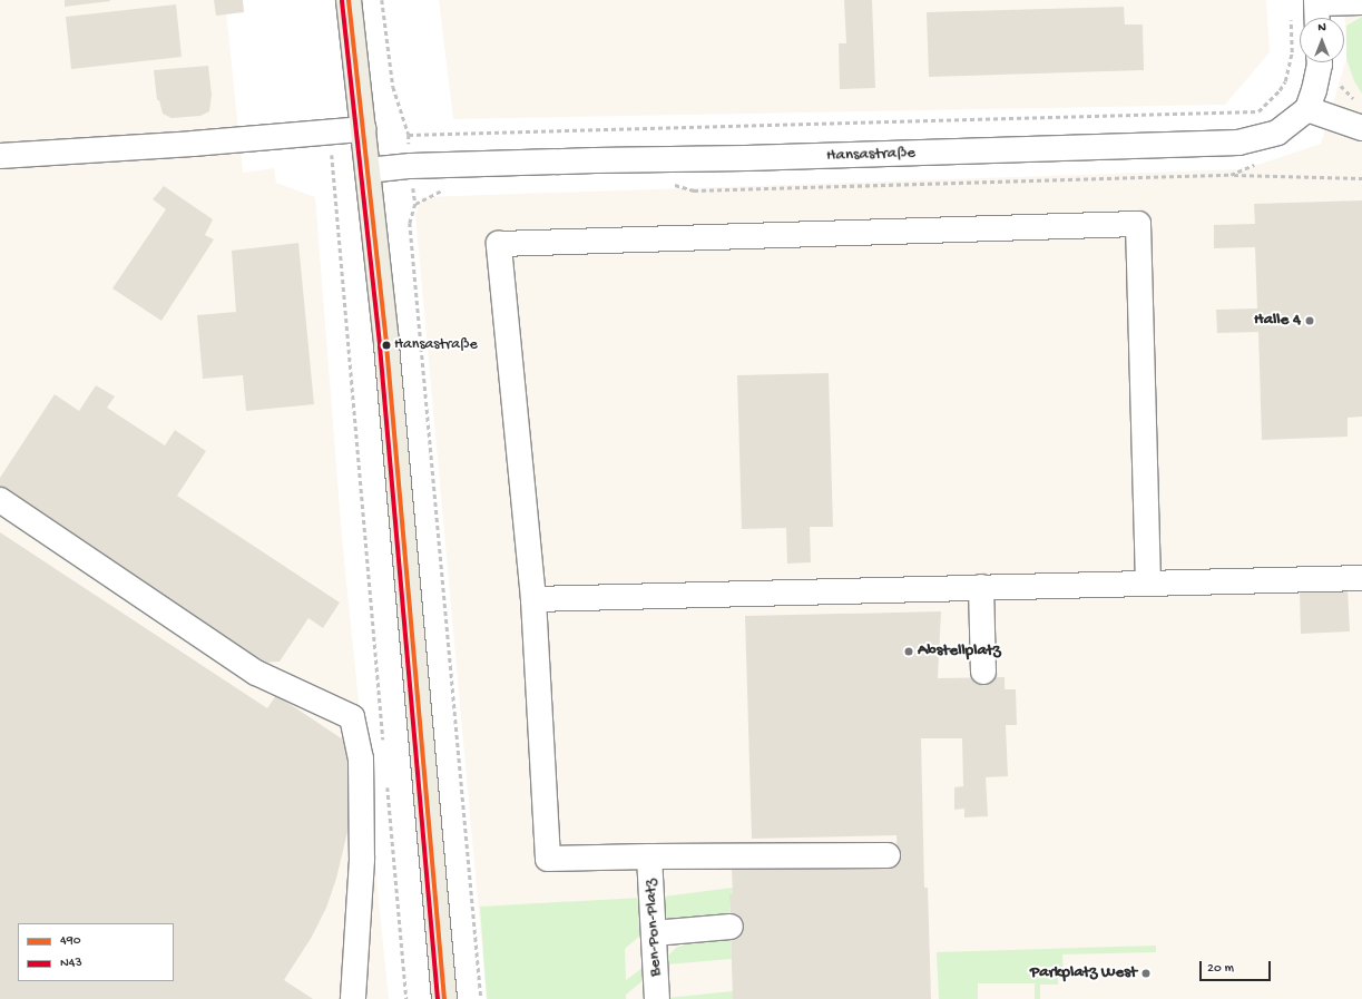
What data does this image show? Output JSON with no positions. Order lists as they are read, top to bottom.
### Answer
{
  "streets": {
    "street": ["Hansastraße", "Ben-Pon-Platz"]
  },
  "places": [
    "Halle 4",
    "Hansastraße",
    "Abstellplatz",
    "Parkplatz West"
  ],
  "lines": ["transit line 490", "transit line N43"],
  "legend": ["490", "N43"],
  "scale_bar": "20 m",
  "north": "top"
}
